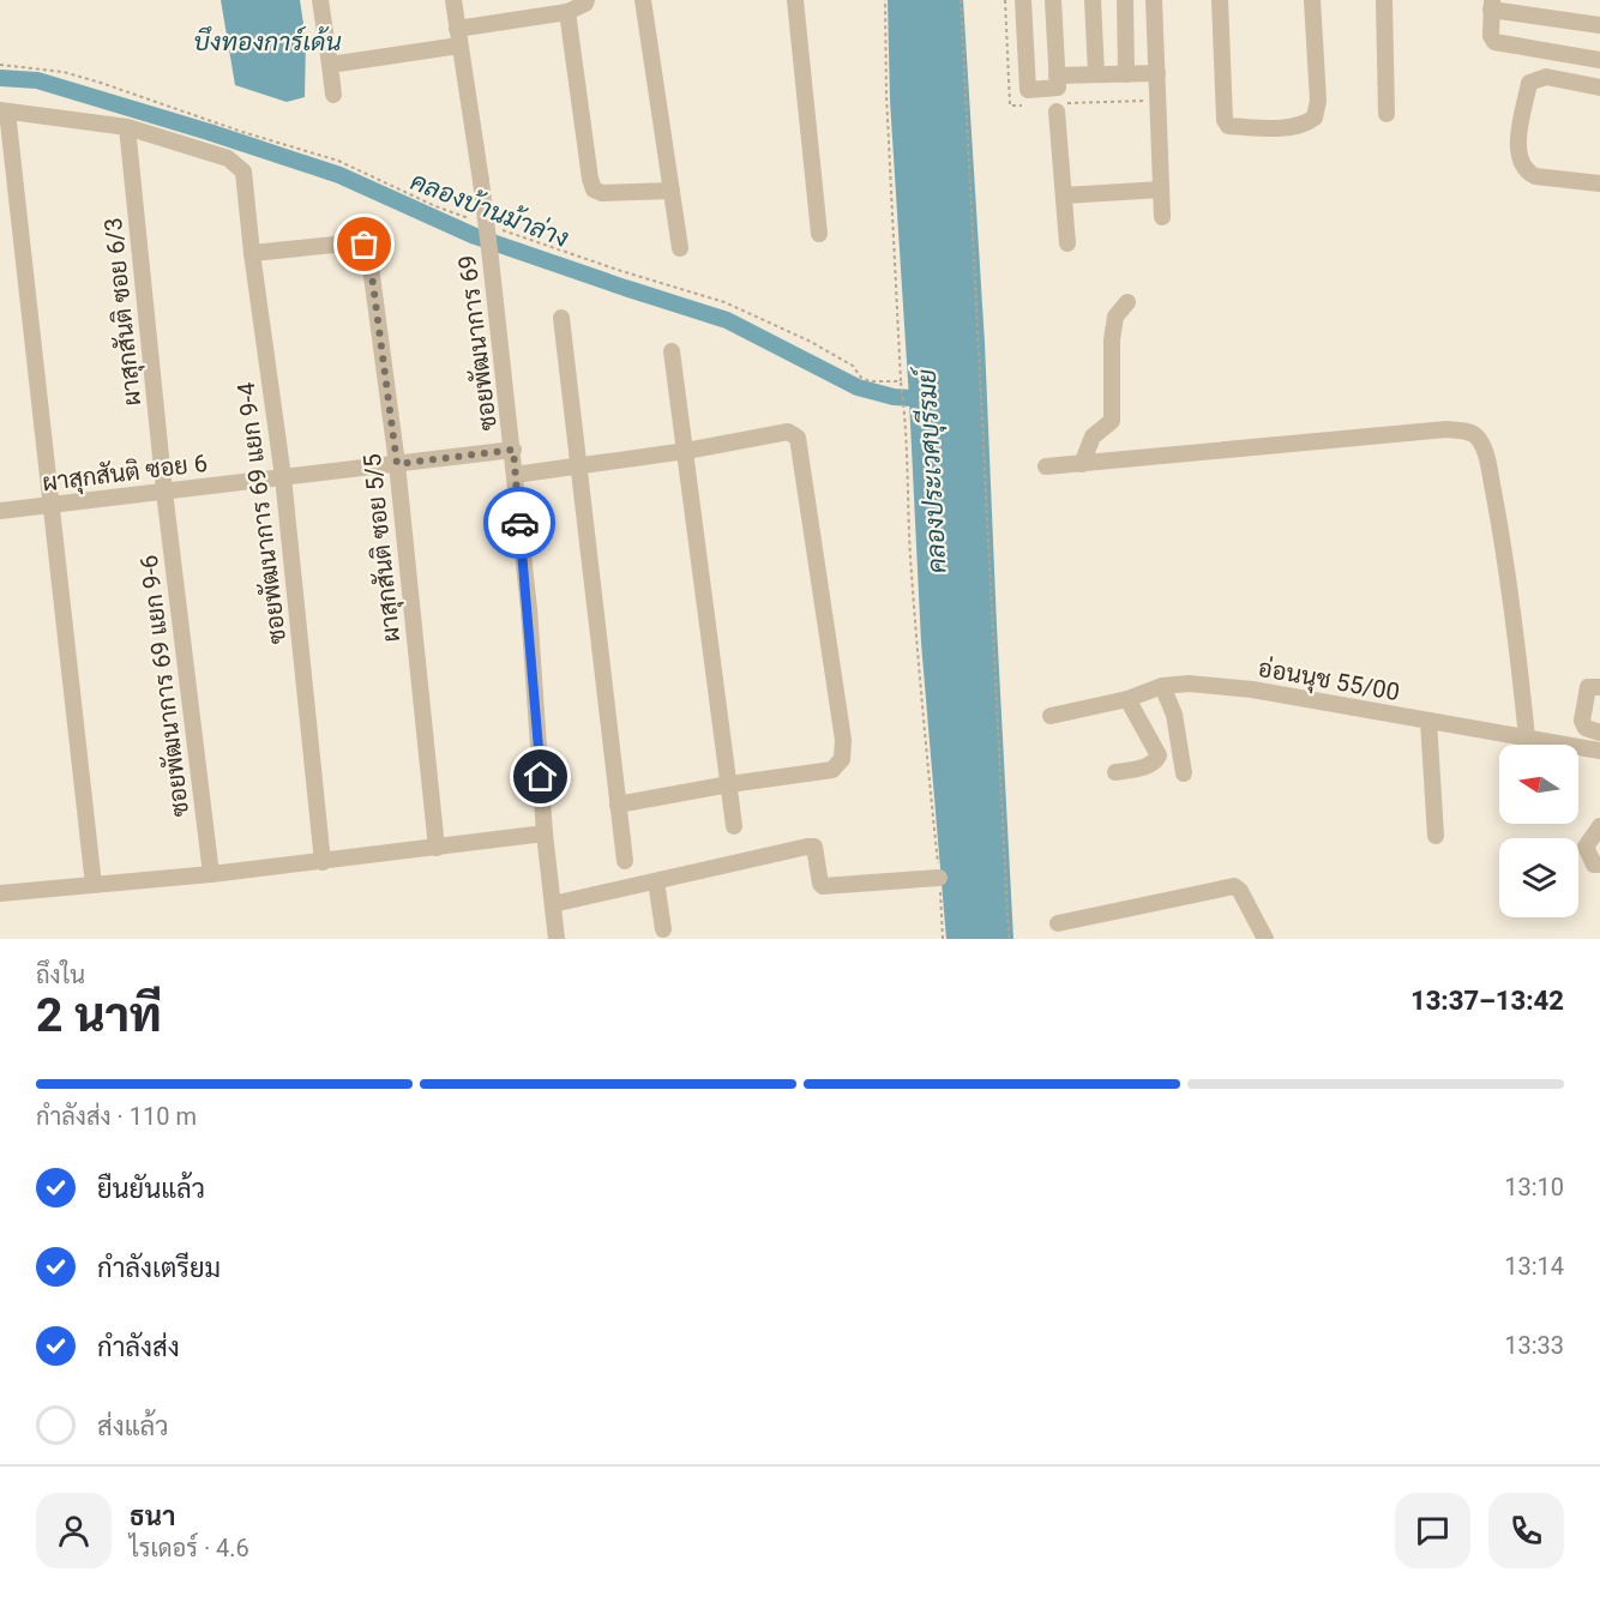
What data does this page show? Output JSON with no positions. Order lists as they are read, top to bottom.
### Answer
{
  "streets": {
    "street": [
      "ผาสุกสันติ ซอย 6/3",
      "ซอยพัฒนาการ 69",
      "ผาสุกสันติ ซอย 6",
      "ซอยพัฒนาการ 69 แยก 9-4",
      "ผาสุกสันติ ซอย 5/5",
      "อ่อนนุช 55/00",
      "ซอยพัฒนาการ 69 แยก 9-6"
    ]
  },
  "crossings": [
    ["ผาสุกสันติ ซอย 6/3", "ผาสุกสันติ ซอย 6"],
    ["ผาสุกสันติ ซอย 6/3", "ซอยพัฒนาการ 69 แยก 9-4"],
    ["ผาสุกสันติ ซอย 6/3", "ซอยพัฒนาการ 69 แยก 9-6"],
    ["ซอยพัฒนาการ 69", "ผาสุกสันติ ซอย 6"],
    ["ผาสุกสันติ ซอย 6", "ซอยพัฒนาการ 69 แยก 9-4"],
    ["ผาสุกสันติ ซอย 6", "ผาสุกสันติ ซอย 5/5"],
    ["ผาสุกสันติ ซอย 6", "ซอยพัฒนาการ 69 แยก 9-6"],
    ["ซอยพัฒนาการ 69 แยก 9-4", "ผาสุกสันติ ซอย 5/5"]
  ],
  "water": ["บึงทองการ์เด้น", "คลองบ้านม้าล่าง", "คลองประเวศบุรีรมย์"],
  "north": "left",
  "page": {
    "heading": ["2 นาที", "ถึงใน", "13:37–13:42"],
    "panel": ["ธนา", "ไรเดอร์ · 4.6"],
    "bar": "กำลังส่ง · 110 m",
    "list": [
      ["ยืนยันแล้ว", "13:10"],
      ["กำลังเตรียม", "13:14"],
      ["กำลังส่ง", "13:33"],
      "ส่งแล้ว"
    ]
  }
}
